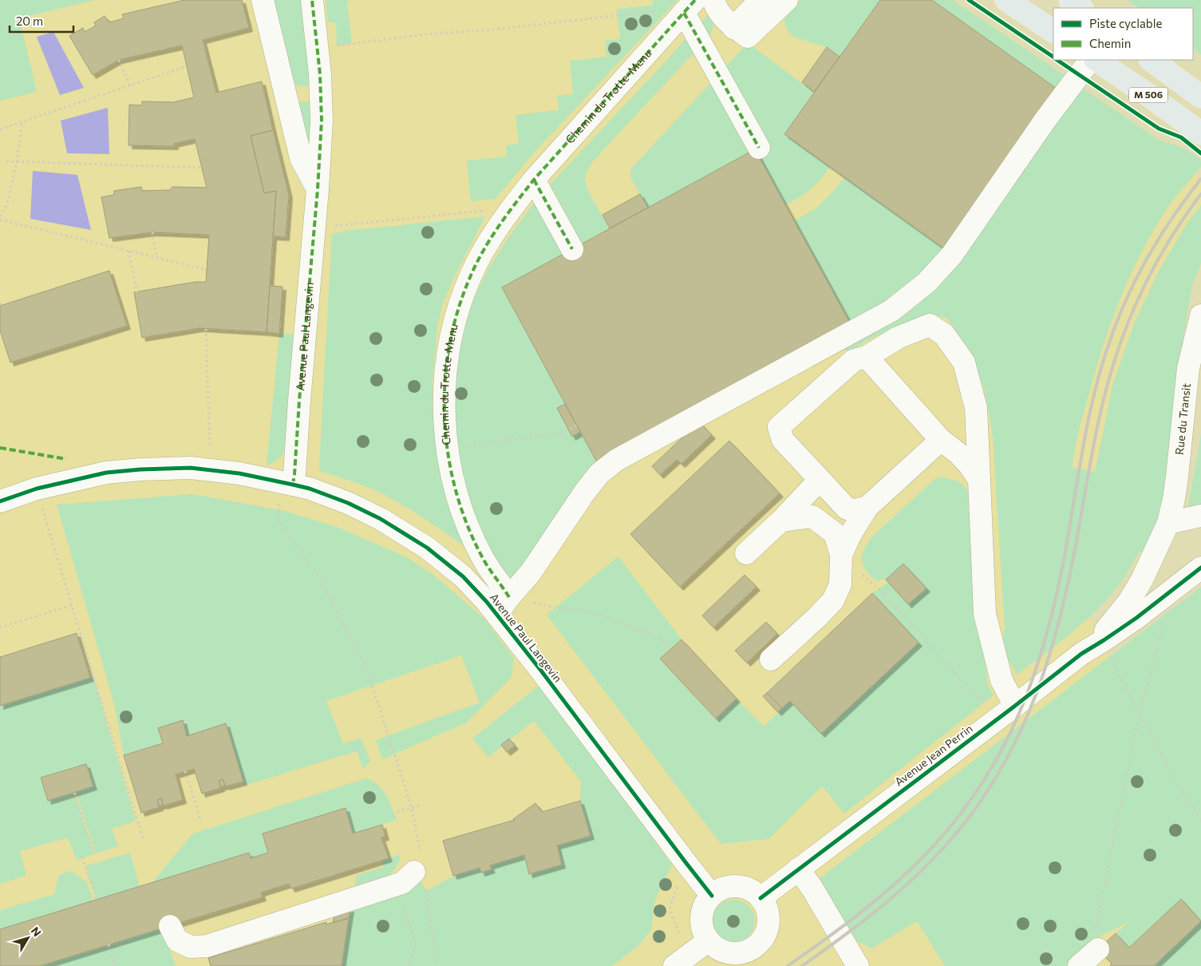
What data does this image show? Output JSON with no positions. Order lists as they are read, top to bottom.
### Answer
{
  "streets": {
    "main road": ["M 506"],
    "street": [
      "Chemin du Trotte-Menu",
      "Avenue Paul Langevin",
      "Rue du Transit",
      "Avenue Jean Perrin"
    ]
  },
  "crossings": [
    ["Chemin du Trotte-Menu", "Avenue Paul Langevin"],
    ["Avenue Paul Langevin", "Avenue Jean Perrin"],
    ["Rue du Transit", "Avenue Jean Perrin"]
  ],
  "legend": ["Piste cyclable", "Chemin"],
  "scale_bar": "20 m",
  "north": "top right"
}
